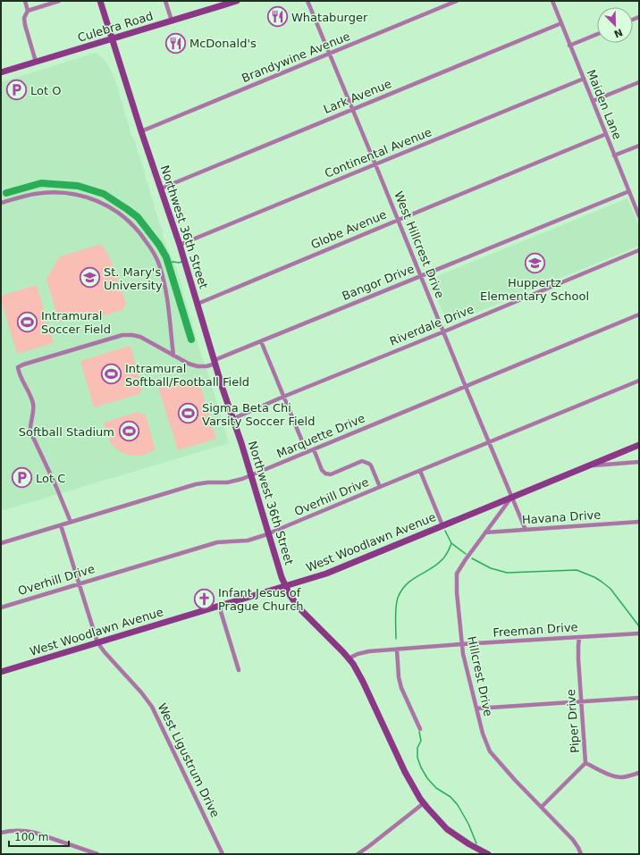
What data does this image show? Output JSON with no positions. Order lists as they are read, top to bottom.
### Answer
{
  "streets": {
    "main road": ["Culebra Road", "Northwest 36th Street", "West Woodlawn Avenue"],
    "street": [
      "Brandywine Avenue",
      "Lark Avenue",
      "Maiden Lane",
      "Continental Avenue",
      "Globe Avenue",
      "West Hillcrest Drive",
      "Bangor Drive",
      "Riverdale Drive",
      "Marquette Drive",
      "Overhill Drive",
      "Havana Drive",
      "Freeman Drive",
      "Hillcrest Drive",
      "Piper Drive",
      "West Ligustrum Drive"
    ]
  },
  "crossings": [
    ["Culebra Road", "Northwest 36th Street"],
    ["Brandywine Avenue", "Northwest 36th Street"],
    ["Brandywine Avenue", "West Hillcrest Drive"],
    ["Lark Avenue", "Maiden Lane"],
    ["Lark Avenue", "Northwest 36th Street"],
    ["Lark Avenue", "West Hillcrest Drive"],
    ["Maiden Lane", "Continental Avenue"],
    ["Maiden Lane", "Globe Avenue"],
    ["Maiden Lane", "Bangor Drive"],
    ["Continental Avenue", "Northwest 36th Street"],
    ["Continental Avenue", "West Hillcrest Drive"],
    ["Northwest 36th Street", "Globe Avenue"],
    ["Northwest 36th Street", "Bangor Drive"],
    ["Northwest 36th Street", "Riverdale Drive"],
    ["Northwest 36th Street", "Marquette Drive"],
    ["Northwest 36th Street", "Overhill Drive"],
    ["Northwest 36th Street", "West Woodlawn Avenue"],
    ["Northwest 36th Street", "Freeman Drive"],
    ["Globe Avenue", "West Hillcrest Drive"],
    ["West Hillcrest Drive", "Bangor Drive"],
    ["West Hillcrest Drive", "Riverdale Drive"],
    ["West Hillcrest Drive", "Marquette Drive"],
    ["West Hillcrest Drive", "Overhill Drive"],
    ["West Hillcrest Drive", "West Woodlawn Avenue"],
    ["West Hillcrest Drive", "Hillcrest Drive"],
    ["Bangor Drive", "Marquette Drive"],
    ["Marquette Drive", "West Ligustrum Drive"],
    ["Overhill Drive", "West Ligustrum Drive"],
    ["Havana Drive", "Hillcrest Drive"],
    ["West Woodlawn Avenue", "Hillcrest Drive"],
    ["West Woodlawn Avenue", "West Ligustrum Drive"],
    ["Freeman Drive", "Hillcrest Drive"],
    ["Freeman Drive", "Piper Drive"],
    ["Hillcrest Drive", "Piper Drive"]
  ],
  "places": {
    "restaurant": ["Whataburger", "McDonald's"],
    "parking": ["Lot O", "Lot C"],
    "school or university": ["Huppertz Elementary School", "St. Mary's University"],
    "sports": [
      "Intramural Soccer Field",
      "Intramural Softball/Football Field",
      "Sigma Beta Chi Varsity Soccer Field",
      "Softball Stadium"
    ],
    "church": ["Infant Jesus of Prague Church"]
  },
  "scale_bar": "100 m",
  "north": "bottom right"
}
